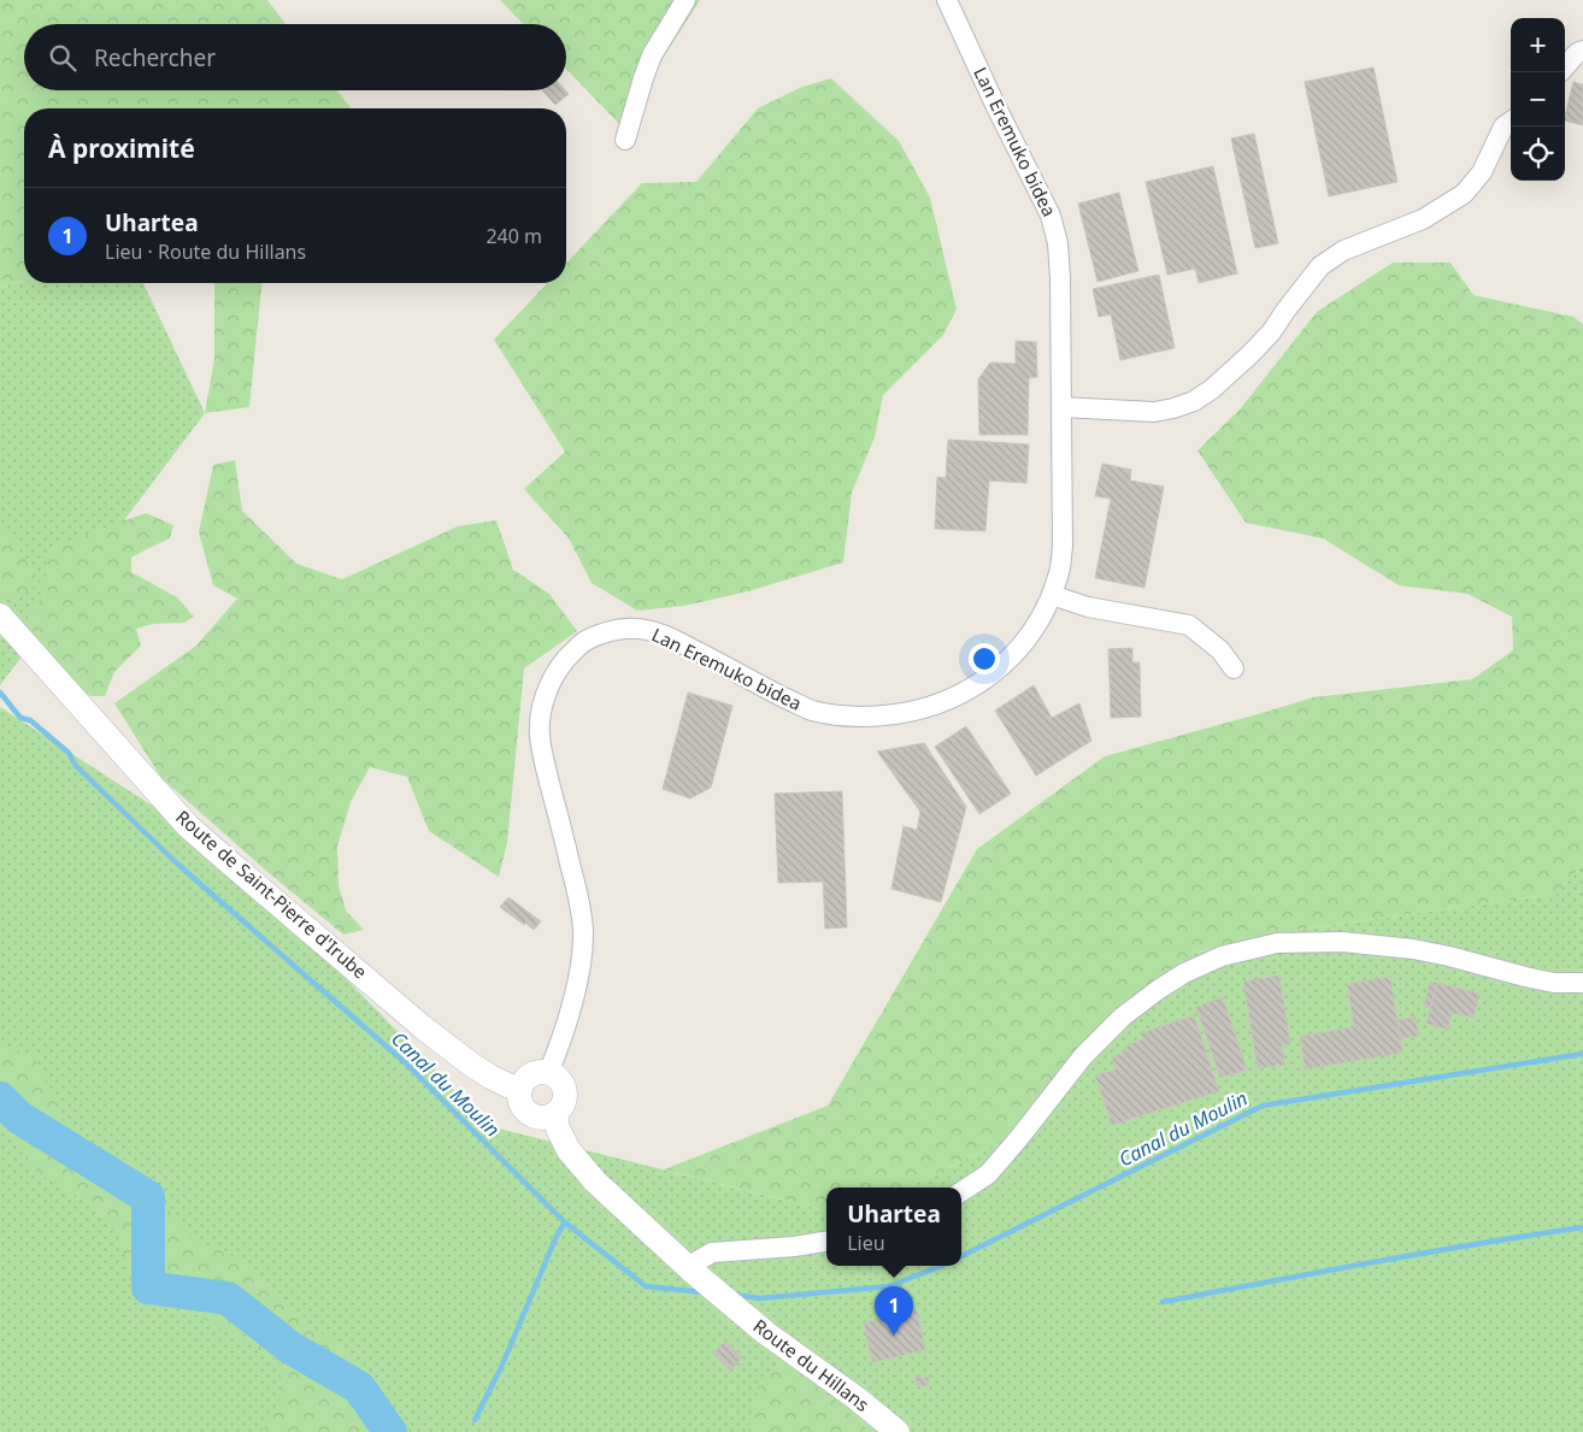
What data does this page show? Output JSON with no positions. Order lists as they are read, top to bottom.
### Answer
{
  "streets": {
    "street": ["Lan Eremuko bidea", "Route de Saint-Pierre d'Irube", "Route du Hillans"]
  },
  "crossings": [
    ["Lan Eremuko bidea", "Route de Saint-Pierre d'Irube"]
  ],
  "water": ["Canal du Moulin"],
  "page": {
    "map_buttons": ["+", "−"],
    "search": "Rechercher",
    "heading": "À proximité",
    "list": [
      {
        "mark": "1",
        "name": "Uhartea",
        "note": "Lieu · Route du Hillans",
        "value": "240 m"
      }
    ],
    "popup": ["Uhartea", "Lieu"],
    "pins": "1"
  }
}
